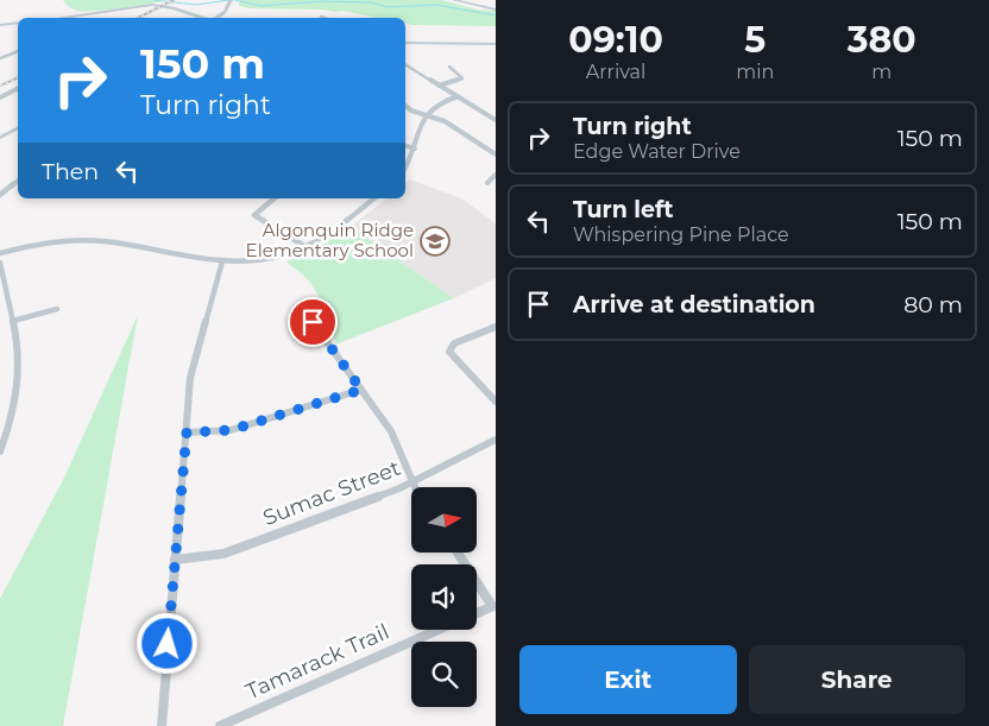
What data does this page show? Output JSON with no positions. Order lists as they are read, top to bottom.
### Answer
{
  "streets": {
    "street": ["Sumac Street", "Tamarack Trail"]
  },
  "places": {
    "school or university": ["Algonquin Ridge Elementary School"]
  },
  "north": "right",
  "page": {
    "eta": [
      "09:10",
      "Arrival",
      "5",
      "min",
      "380",
      "m"
    ],
    "turn": ["150 m", "Turn right"],
    "list": [
      {
        "name": "Turn right",
        "note": "Edge Water Drive",
        "value": "150 m"
      },
      {
        "name": "Turn left",
        "note": "Whispering Pine Place",
        "value": "150 m"
      },
      {
        "name": "Arrive at destination",
        "value": "80 m"
      }
    ],
    "then": "Then",
    "buttons": ["Exit", "Share"]
  }
}
